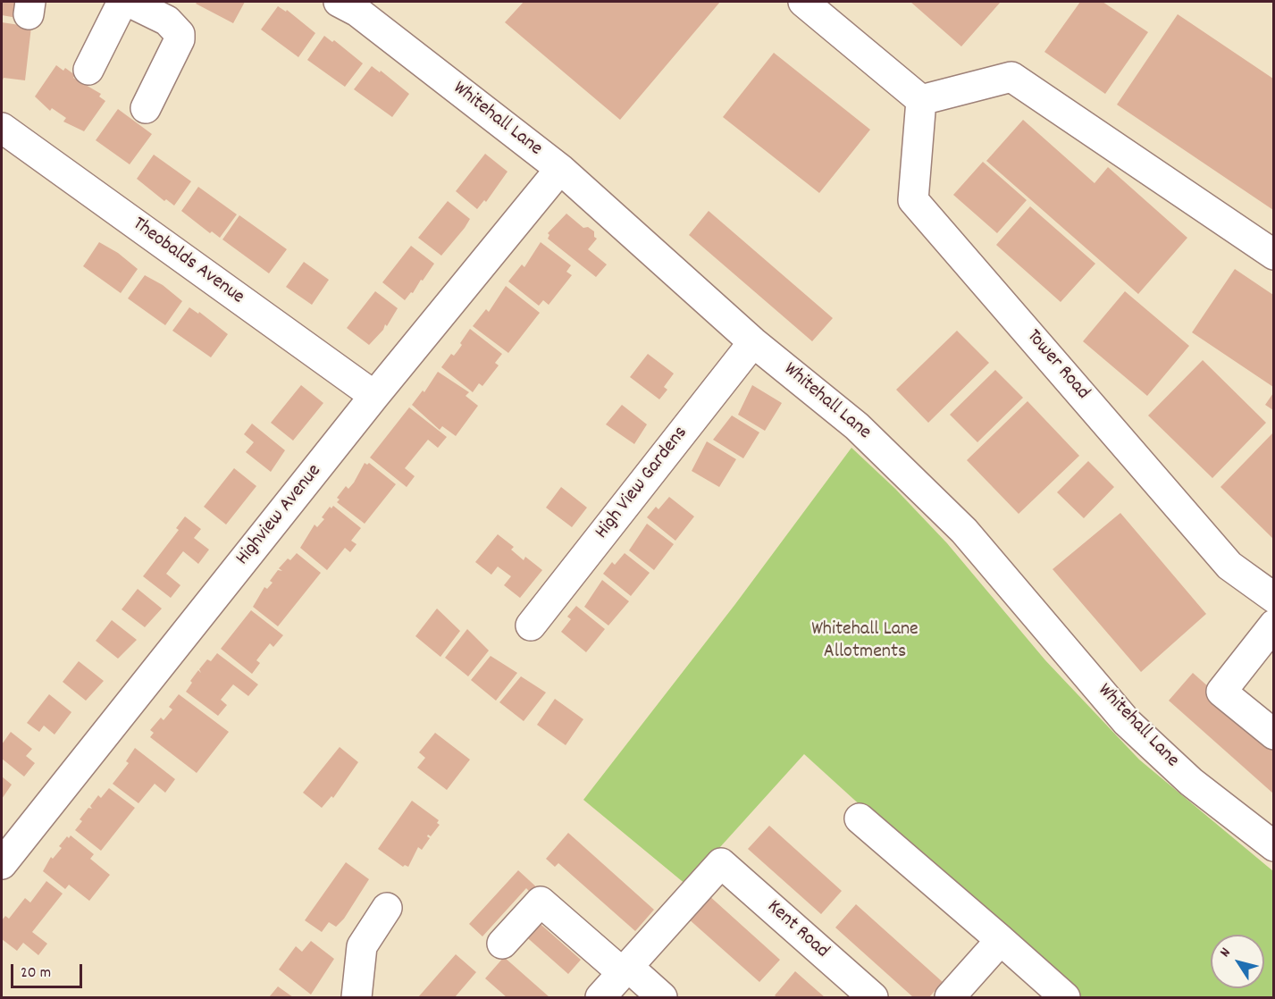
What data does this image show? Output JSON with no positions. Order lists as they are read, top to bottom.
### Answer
{
  "streets": {
    "street": [
      "Whitehall Lane",
      "Theobalds Avenue",
      "Tower Road",
      "High View Gardens",
      "Highview Avenue",
      "Kent Road"
    ]
  },
  "crossings": [
    ["Whitehall Lane", "High View Gardens"],
    ["Whitehall Lane", "Highview Avenue"],
    ["Theobalds Avenue", "Highview Avenue"]
  ],
  "parks": ["Whitehall Lane Allotments"],
  "scale_bar": "20 m",
  "north": "top left"
}
